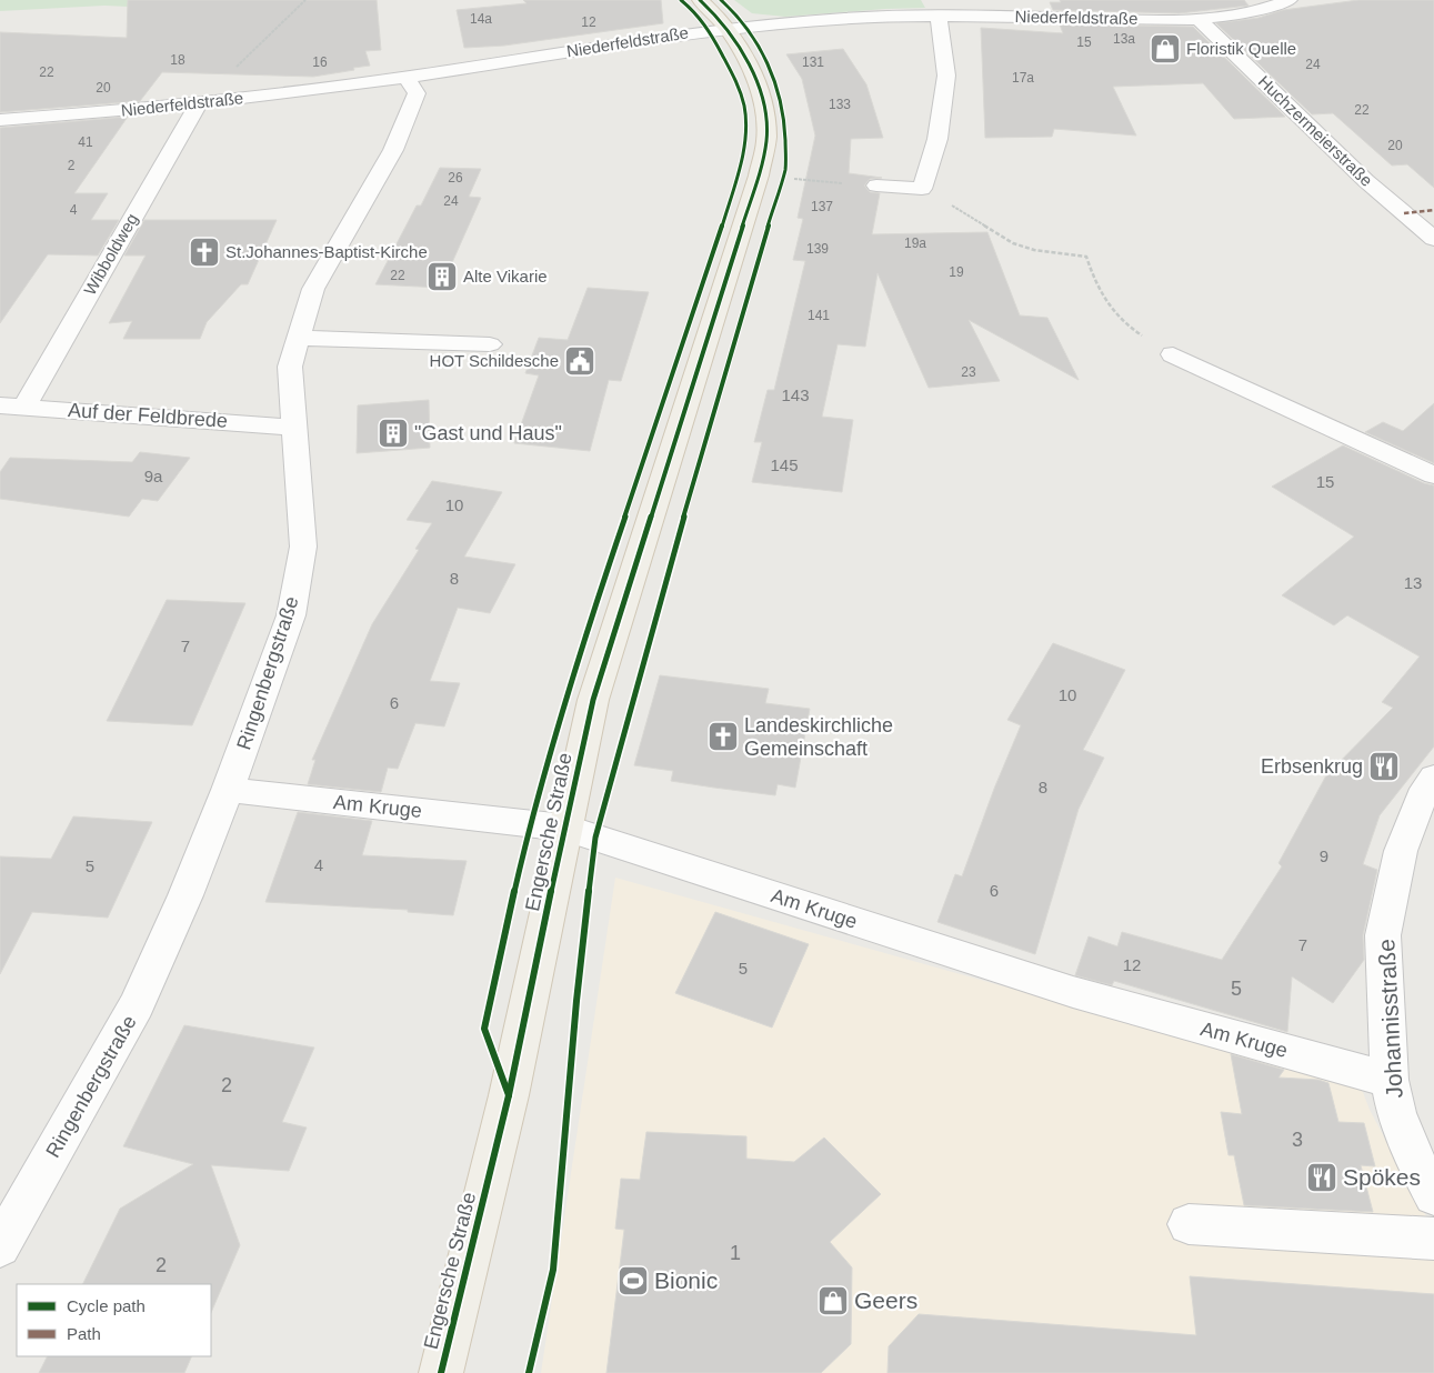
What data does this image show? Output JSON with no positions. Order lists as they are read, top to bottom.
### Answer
{
  "streets": {
    "main road": ["Engersche Straße"],
    "street": [
      "Niederfeldstraße",
      "Huchzermeierstraße",
      "Wibboldweg",
      "Auf der Feldbrede",
      "Ringenbergstraße",
      "Am Kruge",
      "Johannisstraße"
    ]
  },
  "crossings": [
    ["Niederfeldstraße", "Huchzermeierstraße"],
    ["Niederfeldstraße", "Wibboldweg"],
    ["Niederfeldstraße", "Ringenbergstraße"],
    ["Niederfeldstraße", "Engersche Straße"],
    ["Wibboldweg", "Auf der Feldbrede"],
    ["Auf der Feldbrede", "Ringenbergstraße"],
    ["Ringenbergstraße", "Am Kruge"],
    ["Am Kruge", "Engersche Straße"],
    ["Am Kruge", "Johannisstraße"]
  ],
  "places": {
    "shop": ["Floristik Quelle", "Geers"],
    "church": ["St.Johannes-Baptist-Kirche", "Landeskirchliche Gemeinschaft"],
    "building": ["Alte Vikarie", "\"Gast und Haus\""],
    "public building": ["HOT Schildesche"],
    "restaurant": ["Erbsenkrug", "Spökes"],
    "sports": ["Bionic"]
  },
  "house_numbers": [
    "14a",
    "12",
    "13a",
    "15",
    "18",
    "16",
    "131",
    "24",
    "22",
    "17a",
    "20",
    "133",
    "22",
    "41",
    "20",
    "2",
    "26",
    "24",
    "137",
    "4",
    "19a",
    "139",
    "19",
    "22",
    "141",
    "23",
    "143",
    "145",
    "9a",
    "15",
    "10",
    "8",
    "13",
    "7",
    "10",
    "6",
    "8",
    "9",
    "4",
    "5",
    "6",
    "7",
    "12",
    "5",
    "5",
    "2",
    "3",
    "1",
    "2"
  ],
  "legend": ["Cycle path", "Path"]
}
